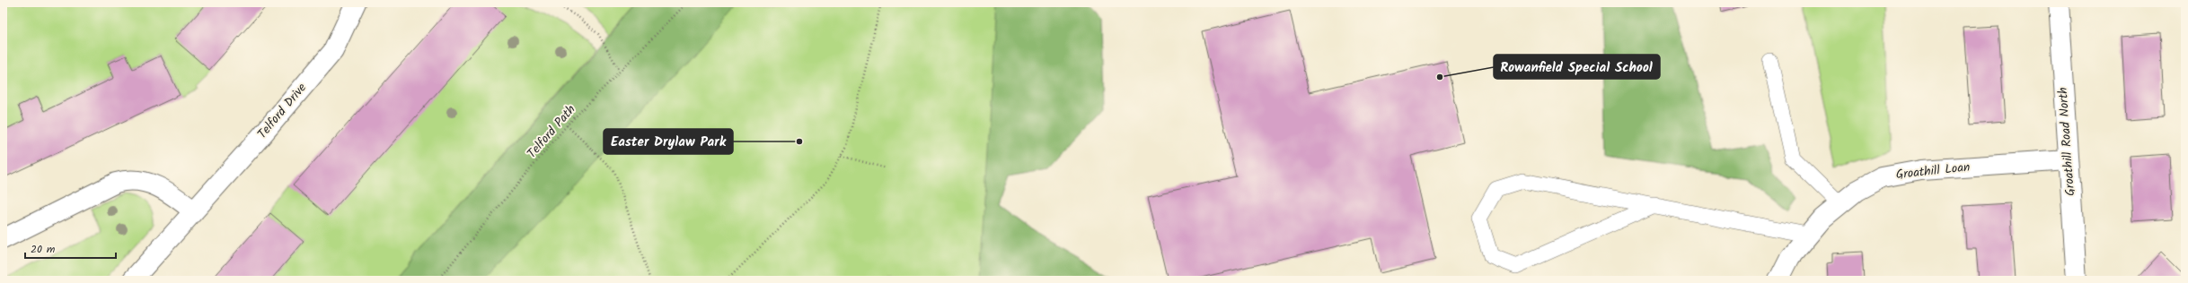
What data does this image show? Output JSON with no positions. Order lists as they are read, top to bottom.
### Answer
{
  "streets": {
    "street": ["Telford Drive", "Groathill Road North", "Groathill Loan"],
    "path": ["Telford Path"]
  },
  "crossings": [
    ["Groathill Road North", "Groathill Loan"]
  ],
  "places": ["Rowanfield Special School", "Easter Drylaw Park"],
  "scale_bar": "20 m"
}
